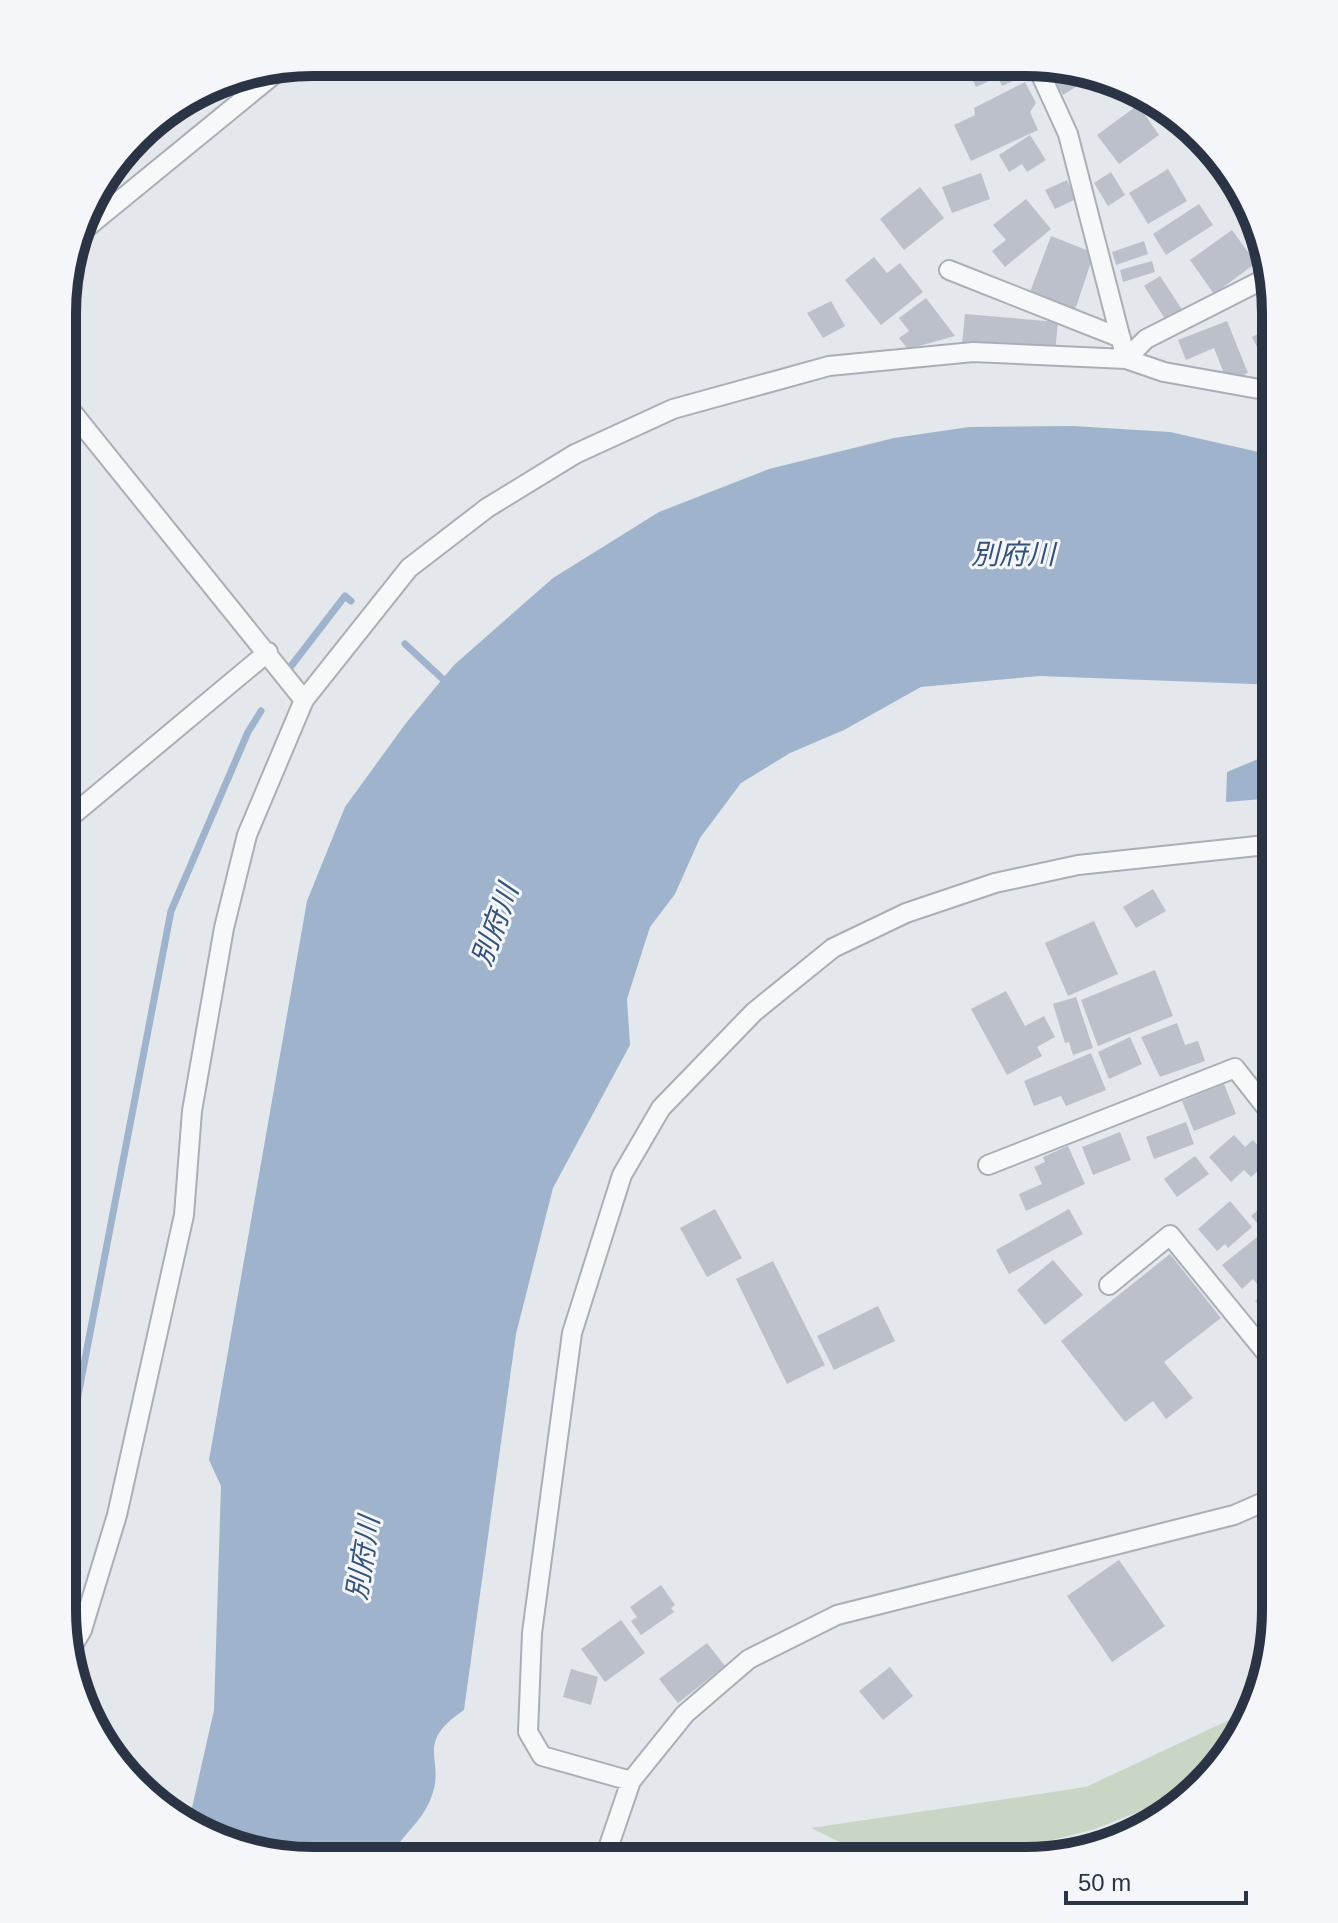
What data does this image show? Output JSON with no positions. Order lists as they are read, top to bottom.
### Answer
{
  "water": ["別府川"],
  "scale_bar": "50 m"
}
